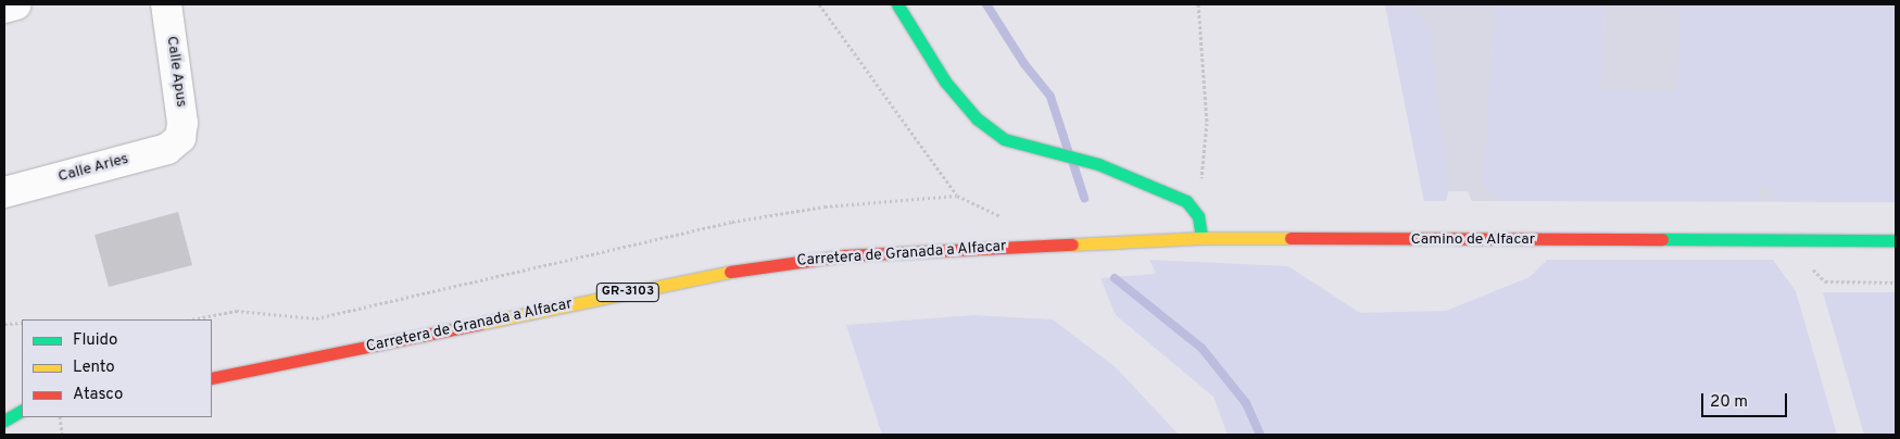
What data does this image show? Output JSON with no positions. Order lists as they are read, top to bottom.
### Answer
{
  "streets": {
    "main road": ["Camino de Alfacar", "Carretera de Granada a Alfacar", "GR-3103"],
    "street": ["Calle Apus", "Calle Aries"]
  },
  "crossings": [
    ["Calle Apus", "Calle Aries"],
    ["Camino de Alfacar", "Carretera de Granada a Alfacar"]
  ],
  "legend": ["Fluido", "Lento", "Atasco"],
  "scale_bar": "20 m"
}
